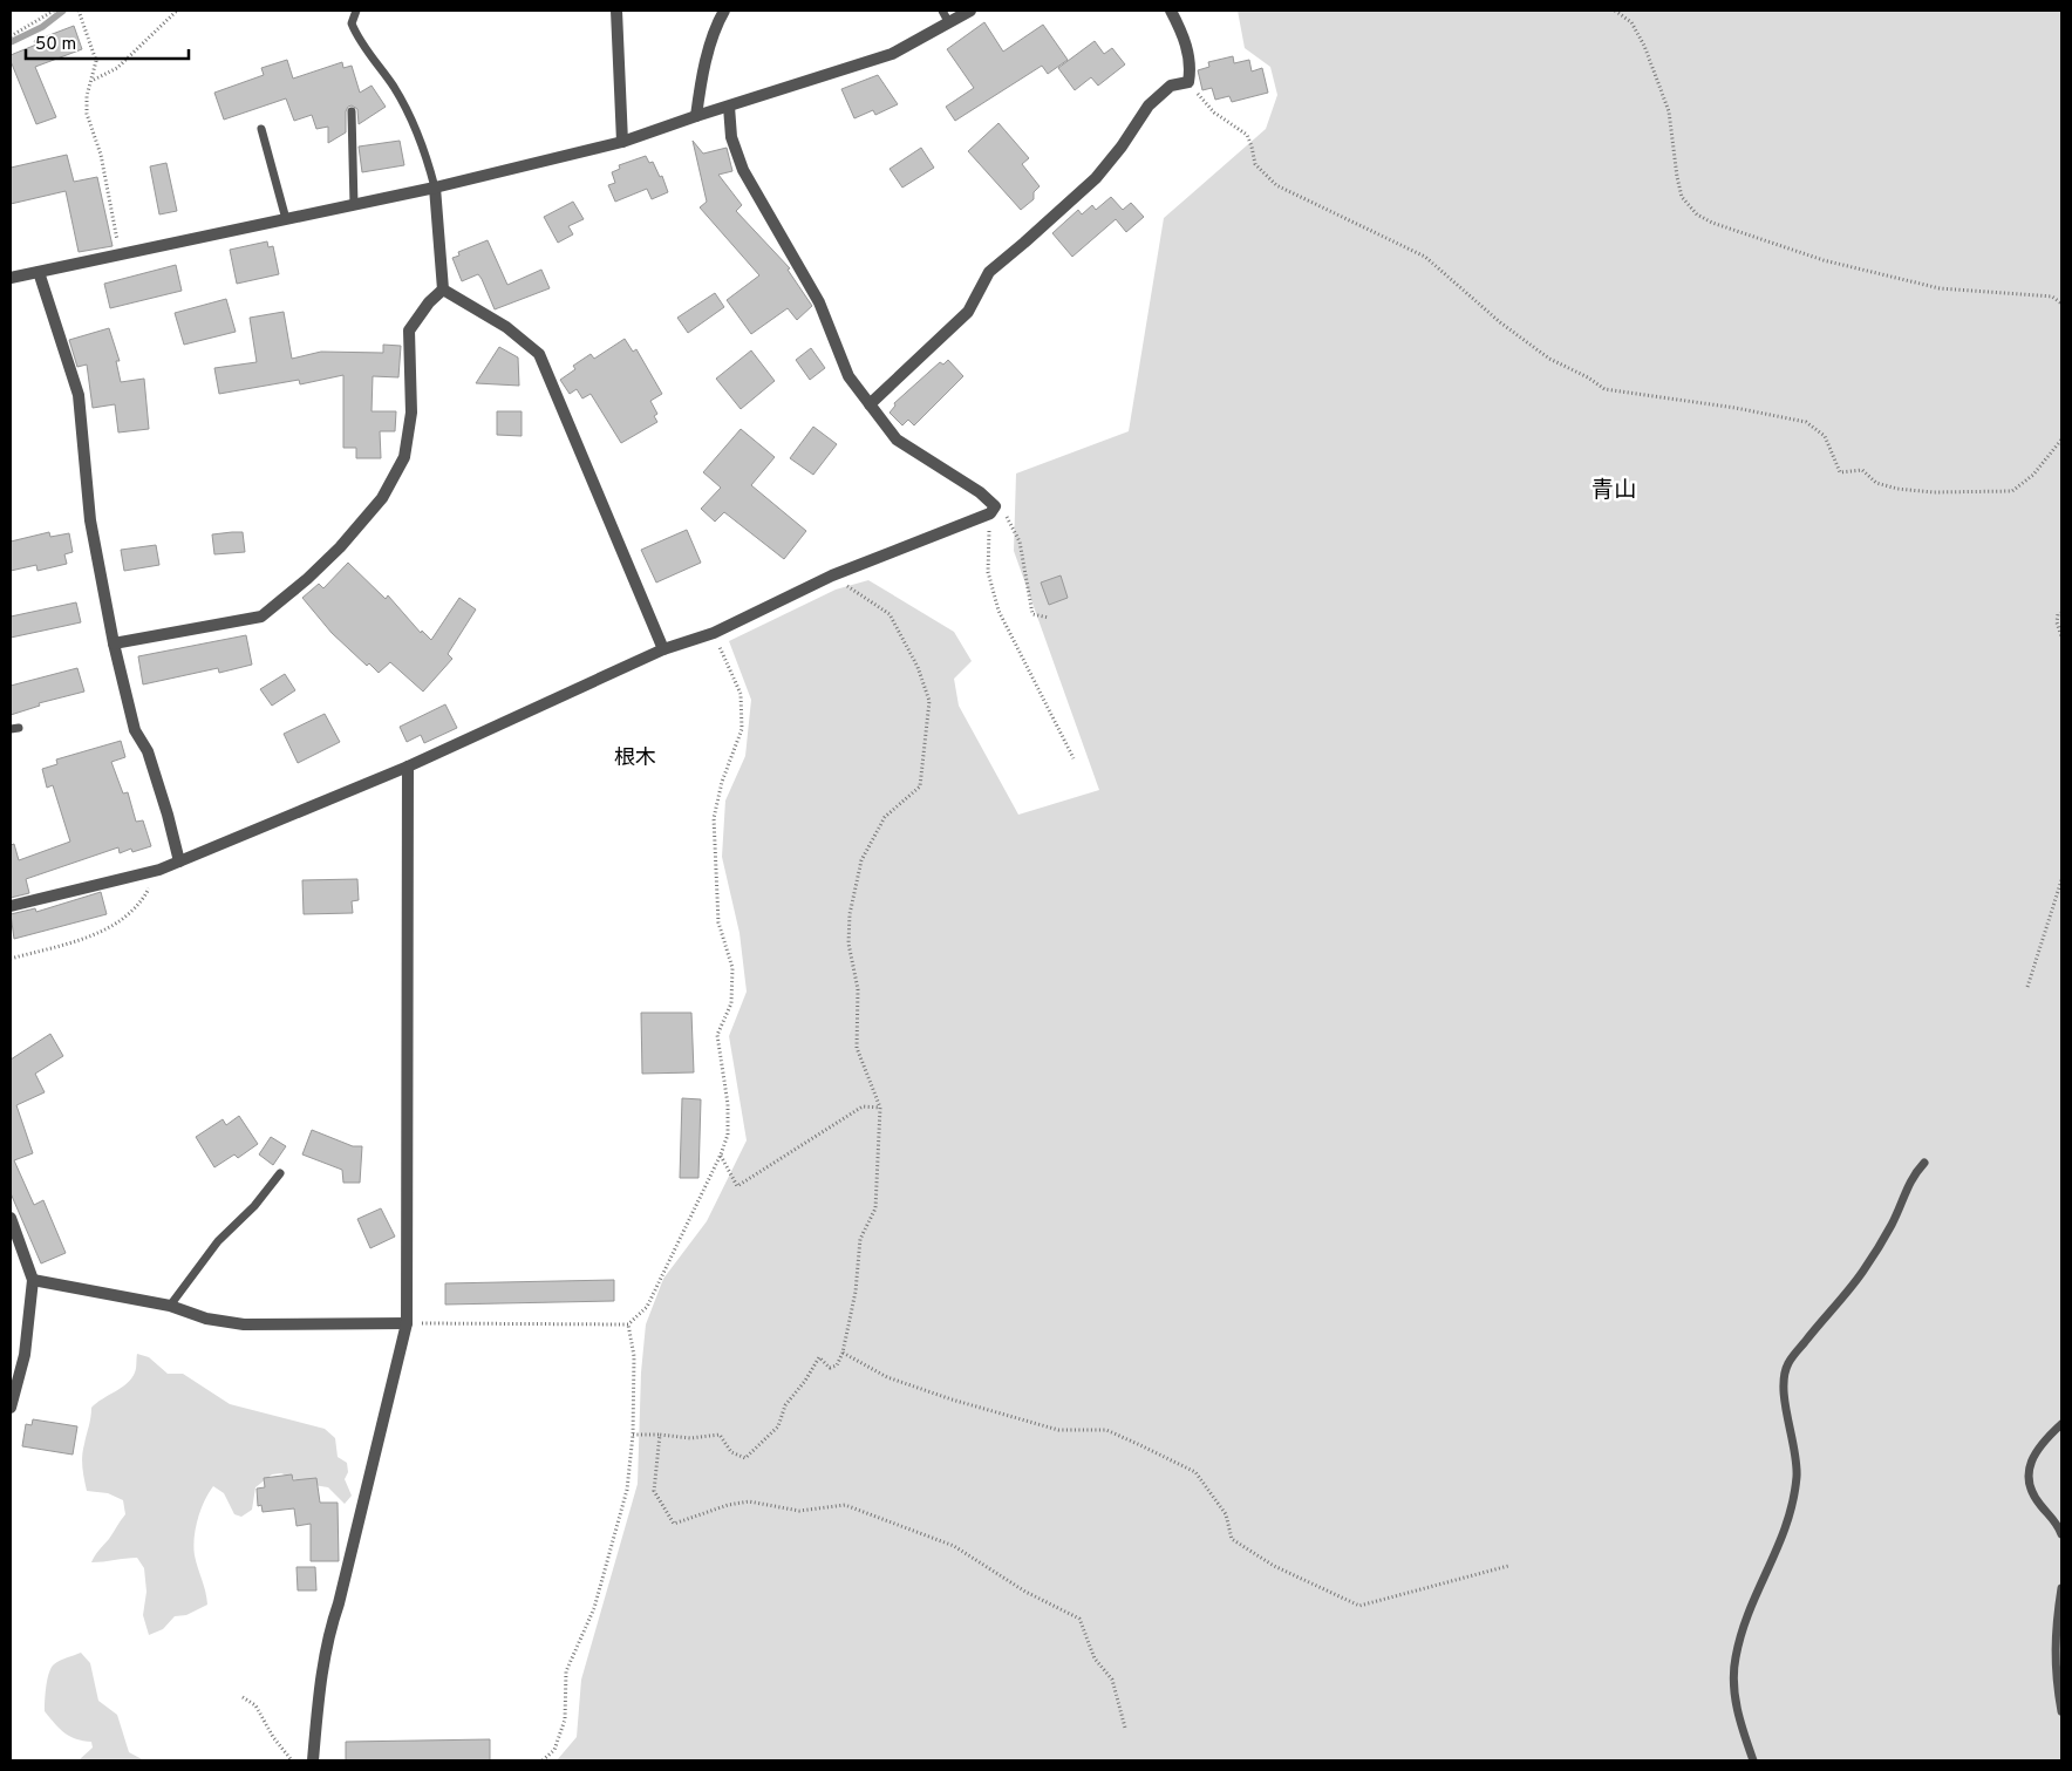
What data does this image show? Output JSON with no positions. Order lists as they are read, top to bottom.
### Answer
{
  "districts": ["青山", "根木"],
  "scale_bar": "50 m"
}
